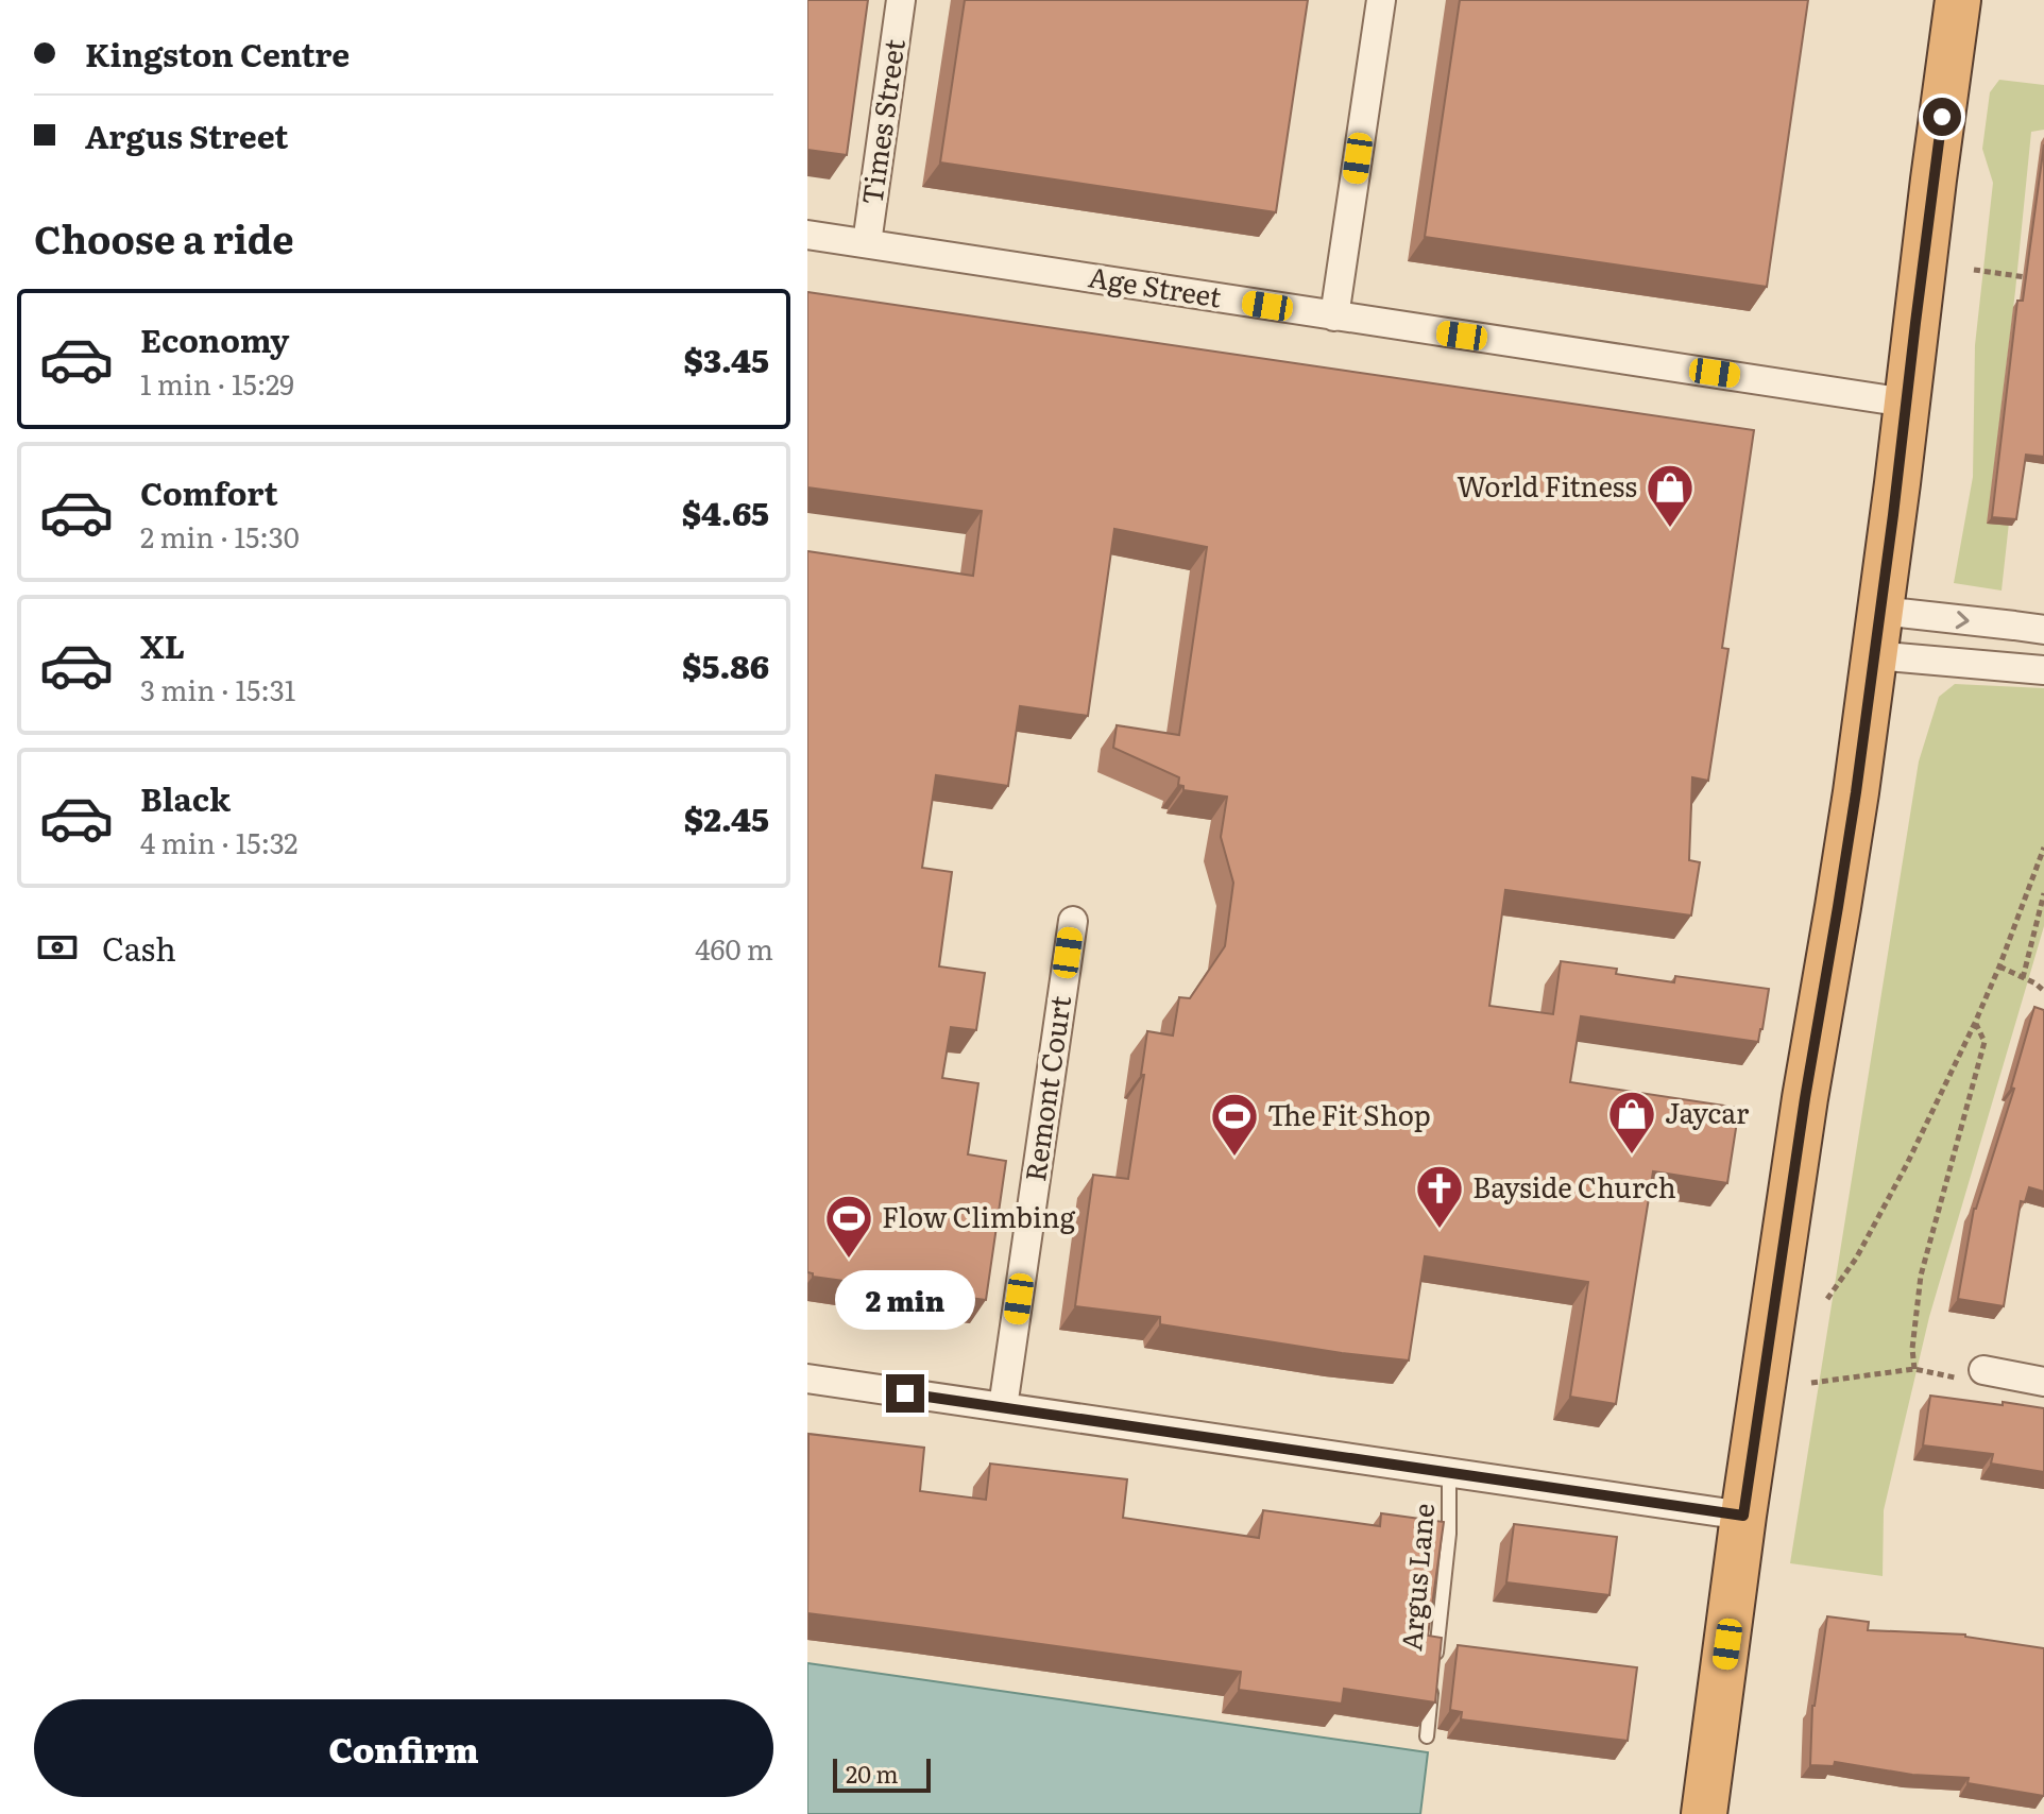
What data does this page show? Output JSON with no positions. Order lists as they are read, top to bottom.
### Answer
{
  "streets": {
    "street": ["Times Street", "Age Street", "Remont Court"],
    "lane": ["Argus Lane"]
  },
  "crossings": [
    ["Times Street", "Age Street"]
  ],
  "places": {
    "shop": ["World Fitness", "Jaycar"],
    "sports": ["The Fit Shop", "Flow Climbing"],
    "church": ["Bayside Church"]
  },
  "scale_bar": "20 m",
  "page": {
    "banner": ["Kingston Centre", "Argus Street"],
    "heading": "Choose a ride",
    "list": [
      {
        "name": "Economy",
        "note": "1 min · 15:29",
        "value": "$3.45"
      },
      {
        "name": "Comfort",
        "note": "2 min · 15:30",
        "value": "$4.65"
      },
      {
        "name": "XL",
        "note": "3 min · 15:31",
        "value": "$5.86"
      },
      {
        "name": "Black",
        "note": "4 min · 15:32",
        "value": "$2.45"
      }
    ],
    "pay": ["Cash", "460 m"],
    "bubble": "2 min",
    "buttons": "Confirm",
    "scale": "20 m"
  }
}
